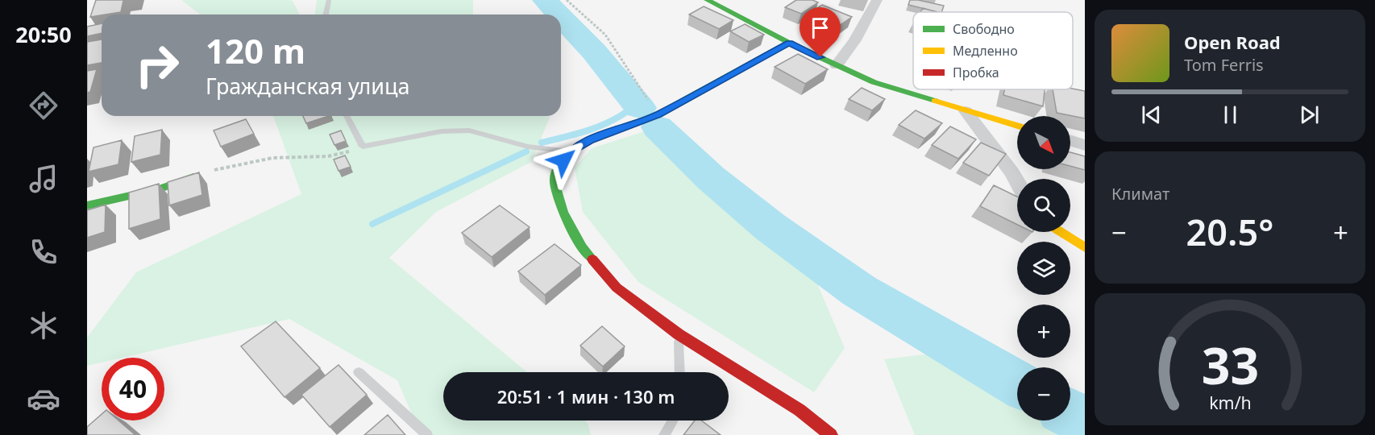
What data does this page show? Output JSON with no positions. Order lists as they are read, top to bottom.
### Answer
{
  "legend": ["Свободно", "Медленно", "Пробка"],
  "north": "bottom right",
  "page": {
    "tabs": "20:50",
    "turn": ["120 m", "Гражданская улица"],
    "song": ["Open Road", "Tom Ferris"],
    "map_buttons": ["+", "−"],
    "tile": "Климат",
    "heat": ["−", "20.5°", "+"],
    "limit": "40",
    "trip": "20:51 · 1 мин · 130 m",
    "gauge": ["33", "km/h"]
  }
}
